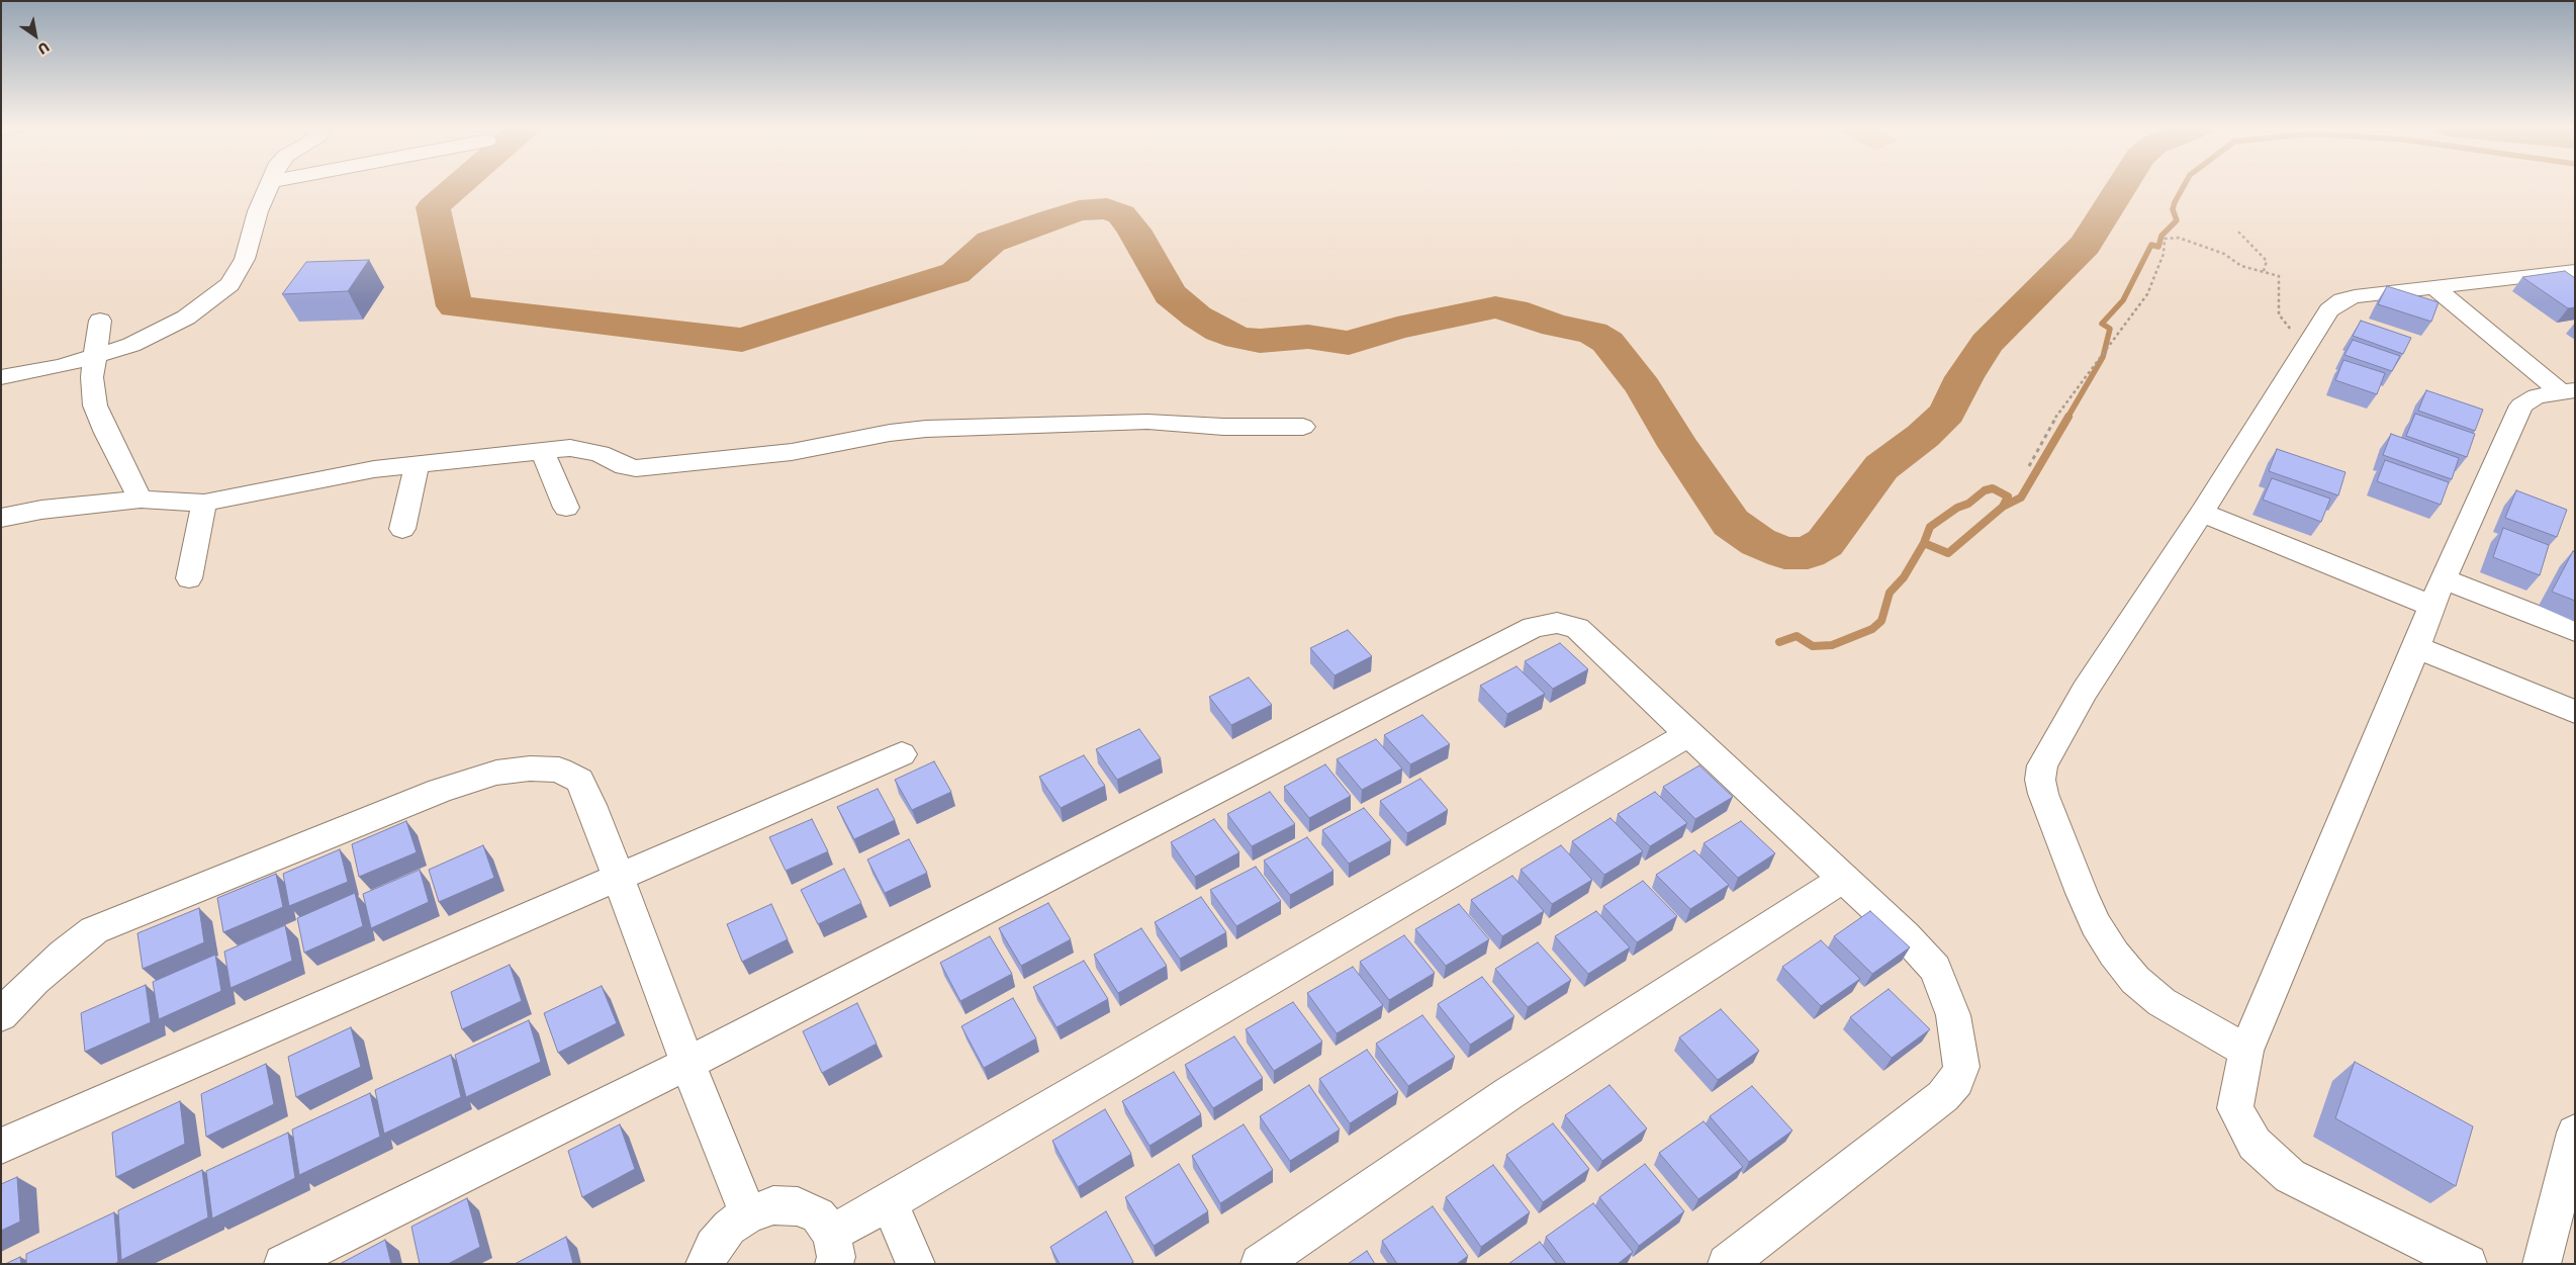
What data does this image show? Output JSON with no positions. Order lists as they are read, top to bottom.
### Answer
{
  "north": "bottom right"
}
